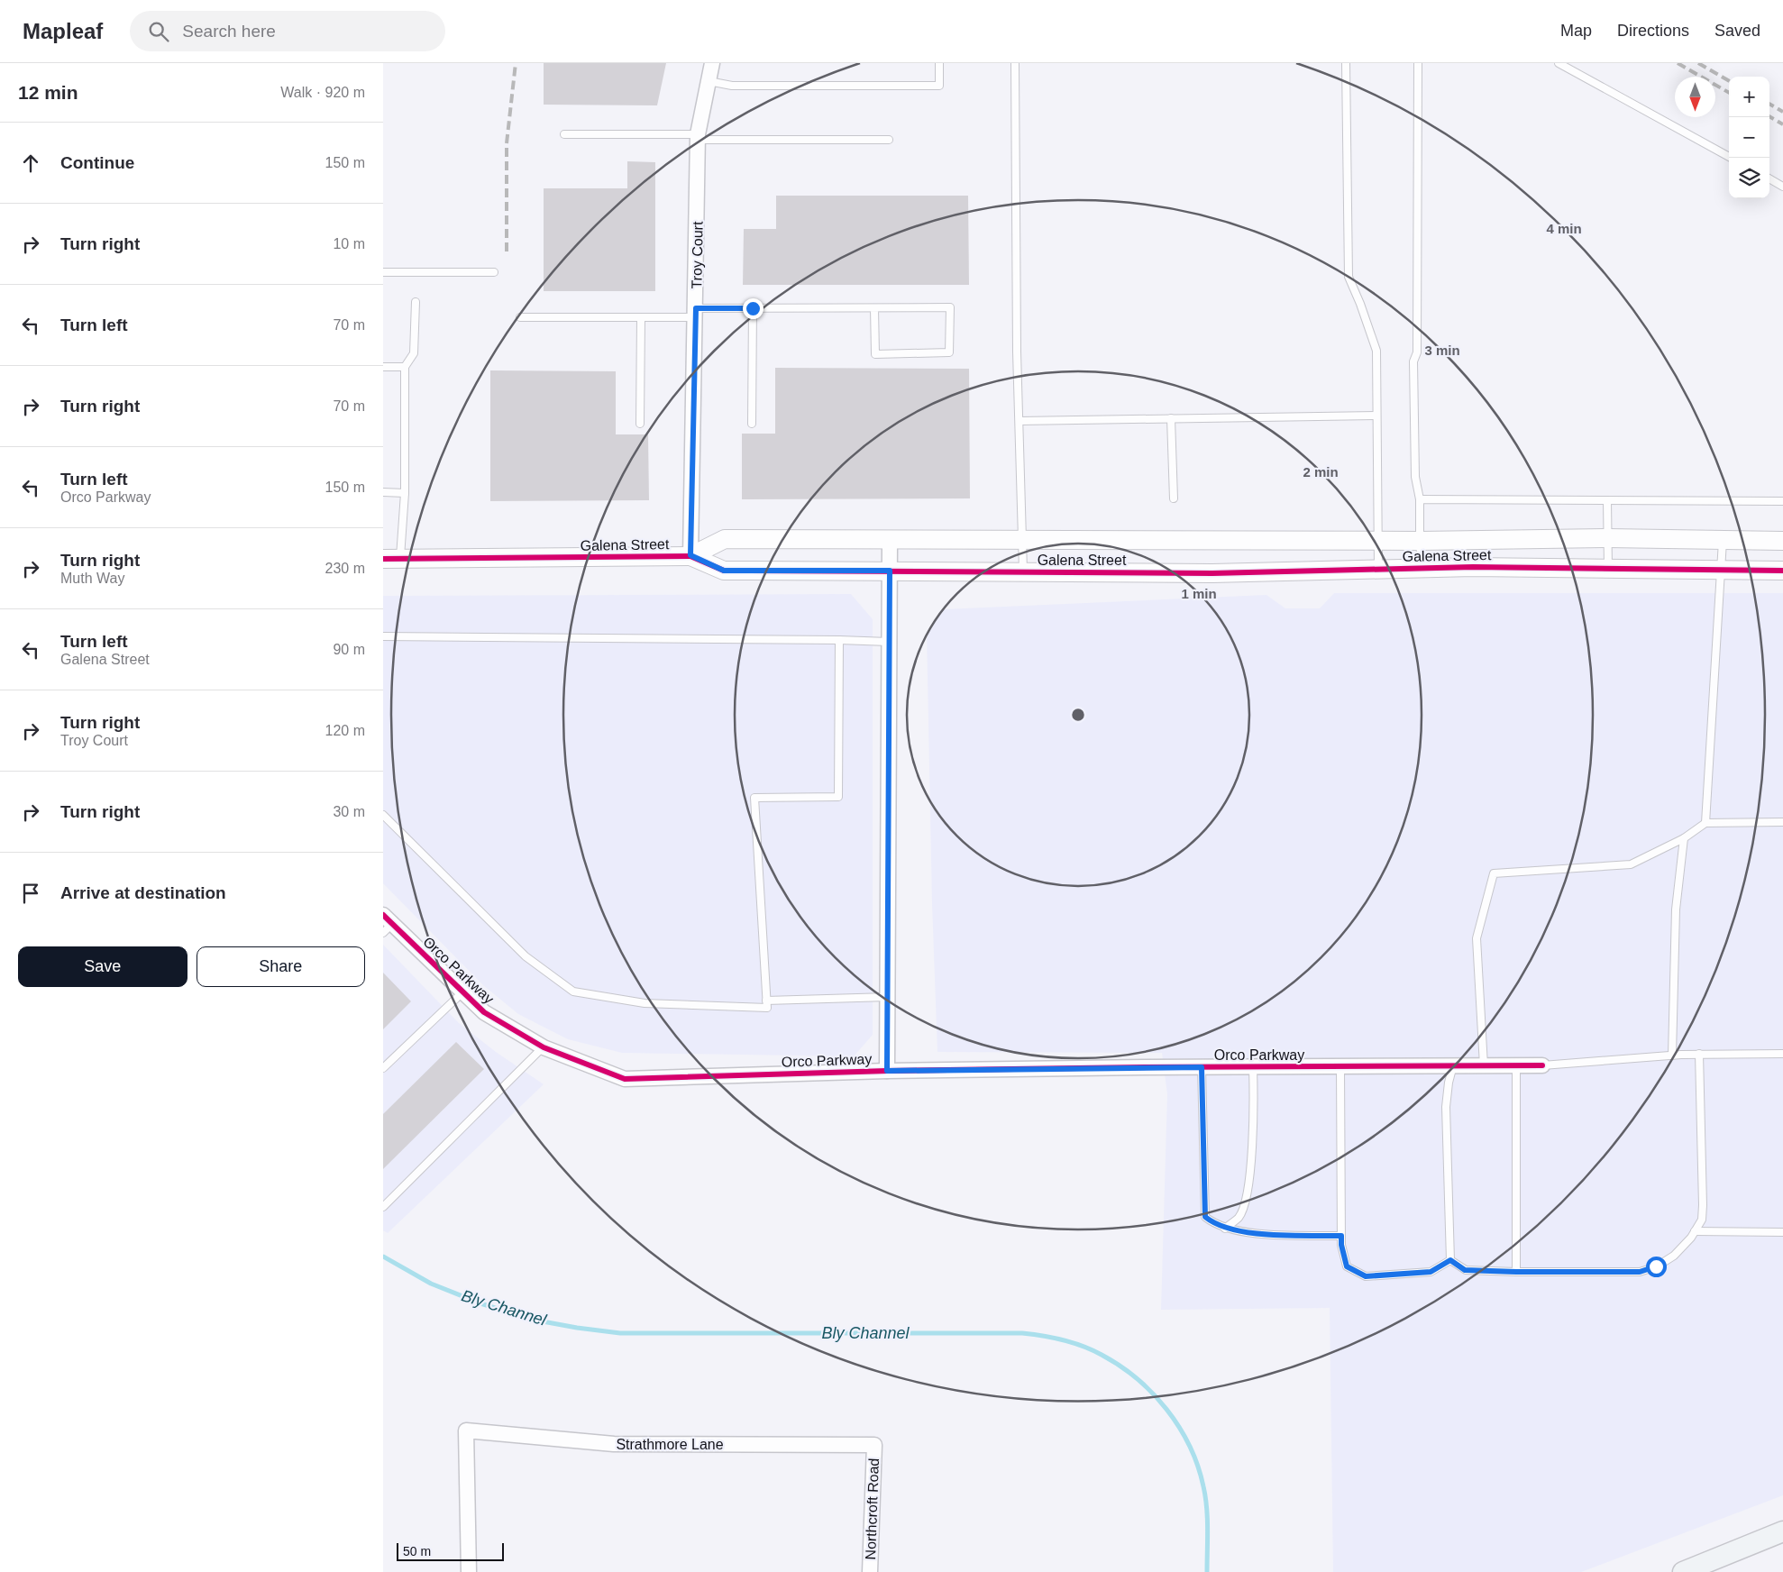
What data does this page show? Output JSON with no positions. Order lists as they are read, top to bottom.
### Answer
{
  "streets": {
    "street": [
      "Troy Court",
      "Galena Street",
      "Orco Parkway",
      "Strathmore Lane",
      "Northcroft Road"
    ]
  },
  "crossings": [
    ["Troy Court", "Galena Street"],
    ["Strathmore Lane", "Northcroft Road"]
  ],
  "water": ["Bly Channel"],
  "scale_bar": "50 m",
  "north": "bottom",
  "page": {
    "header": "Mapleaf",
    "search": "Search here",
    "nav": ["Map", "Directions", "Saved"],
    "heading": ["12 min", "Walk · 920 m"],
    "map_buttons": ["+", "−"],
    "list": [
      ["Continue", "150 m"],
      ["Turn right", "10 m"],
      ["Turn left", "70 m"],
      ["Turn right", "70 m"],
      ["Turn left", "Orco Parkway", "150 m"],
      ["Turn right", "Muth Way", "230 m"],
      ["Turn left", "Galena Street", "90 m"],
      ["Turn right", "Troy Court", "120 m"],
      ["Turn right", "30 m"],
      "Arrive at destination"
    ],
    "buttons": ["Save", "Share"],
    "scale": "50 m"
  },
  "rings": [
    "4 min",
    "3 min",
    "2 min",
    "1 min"
  ]
}
